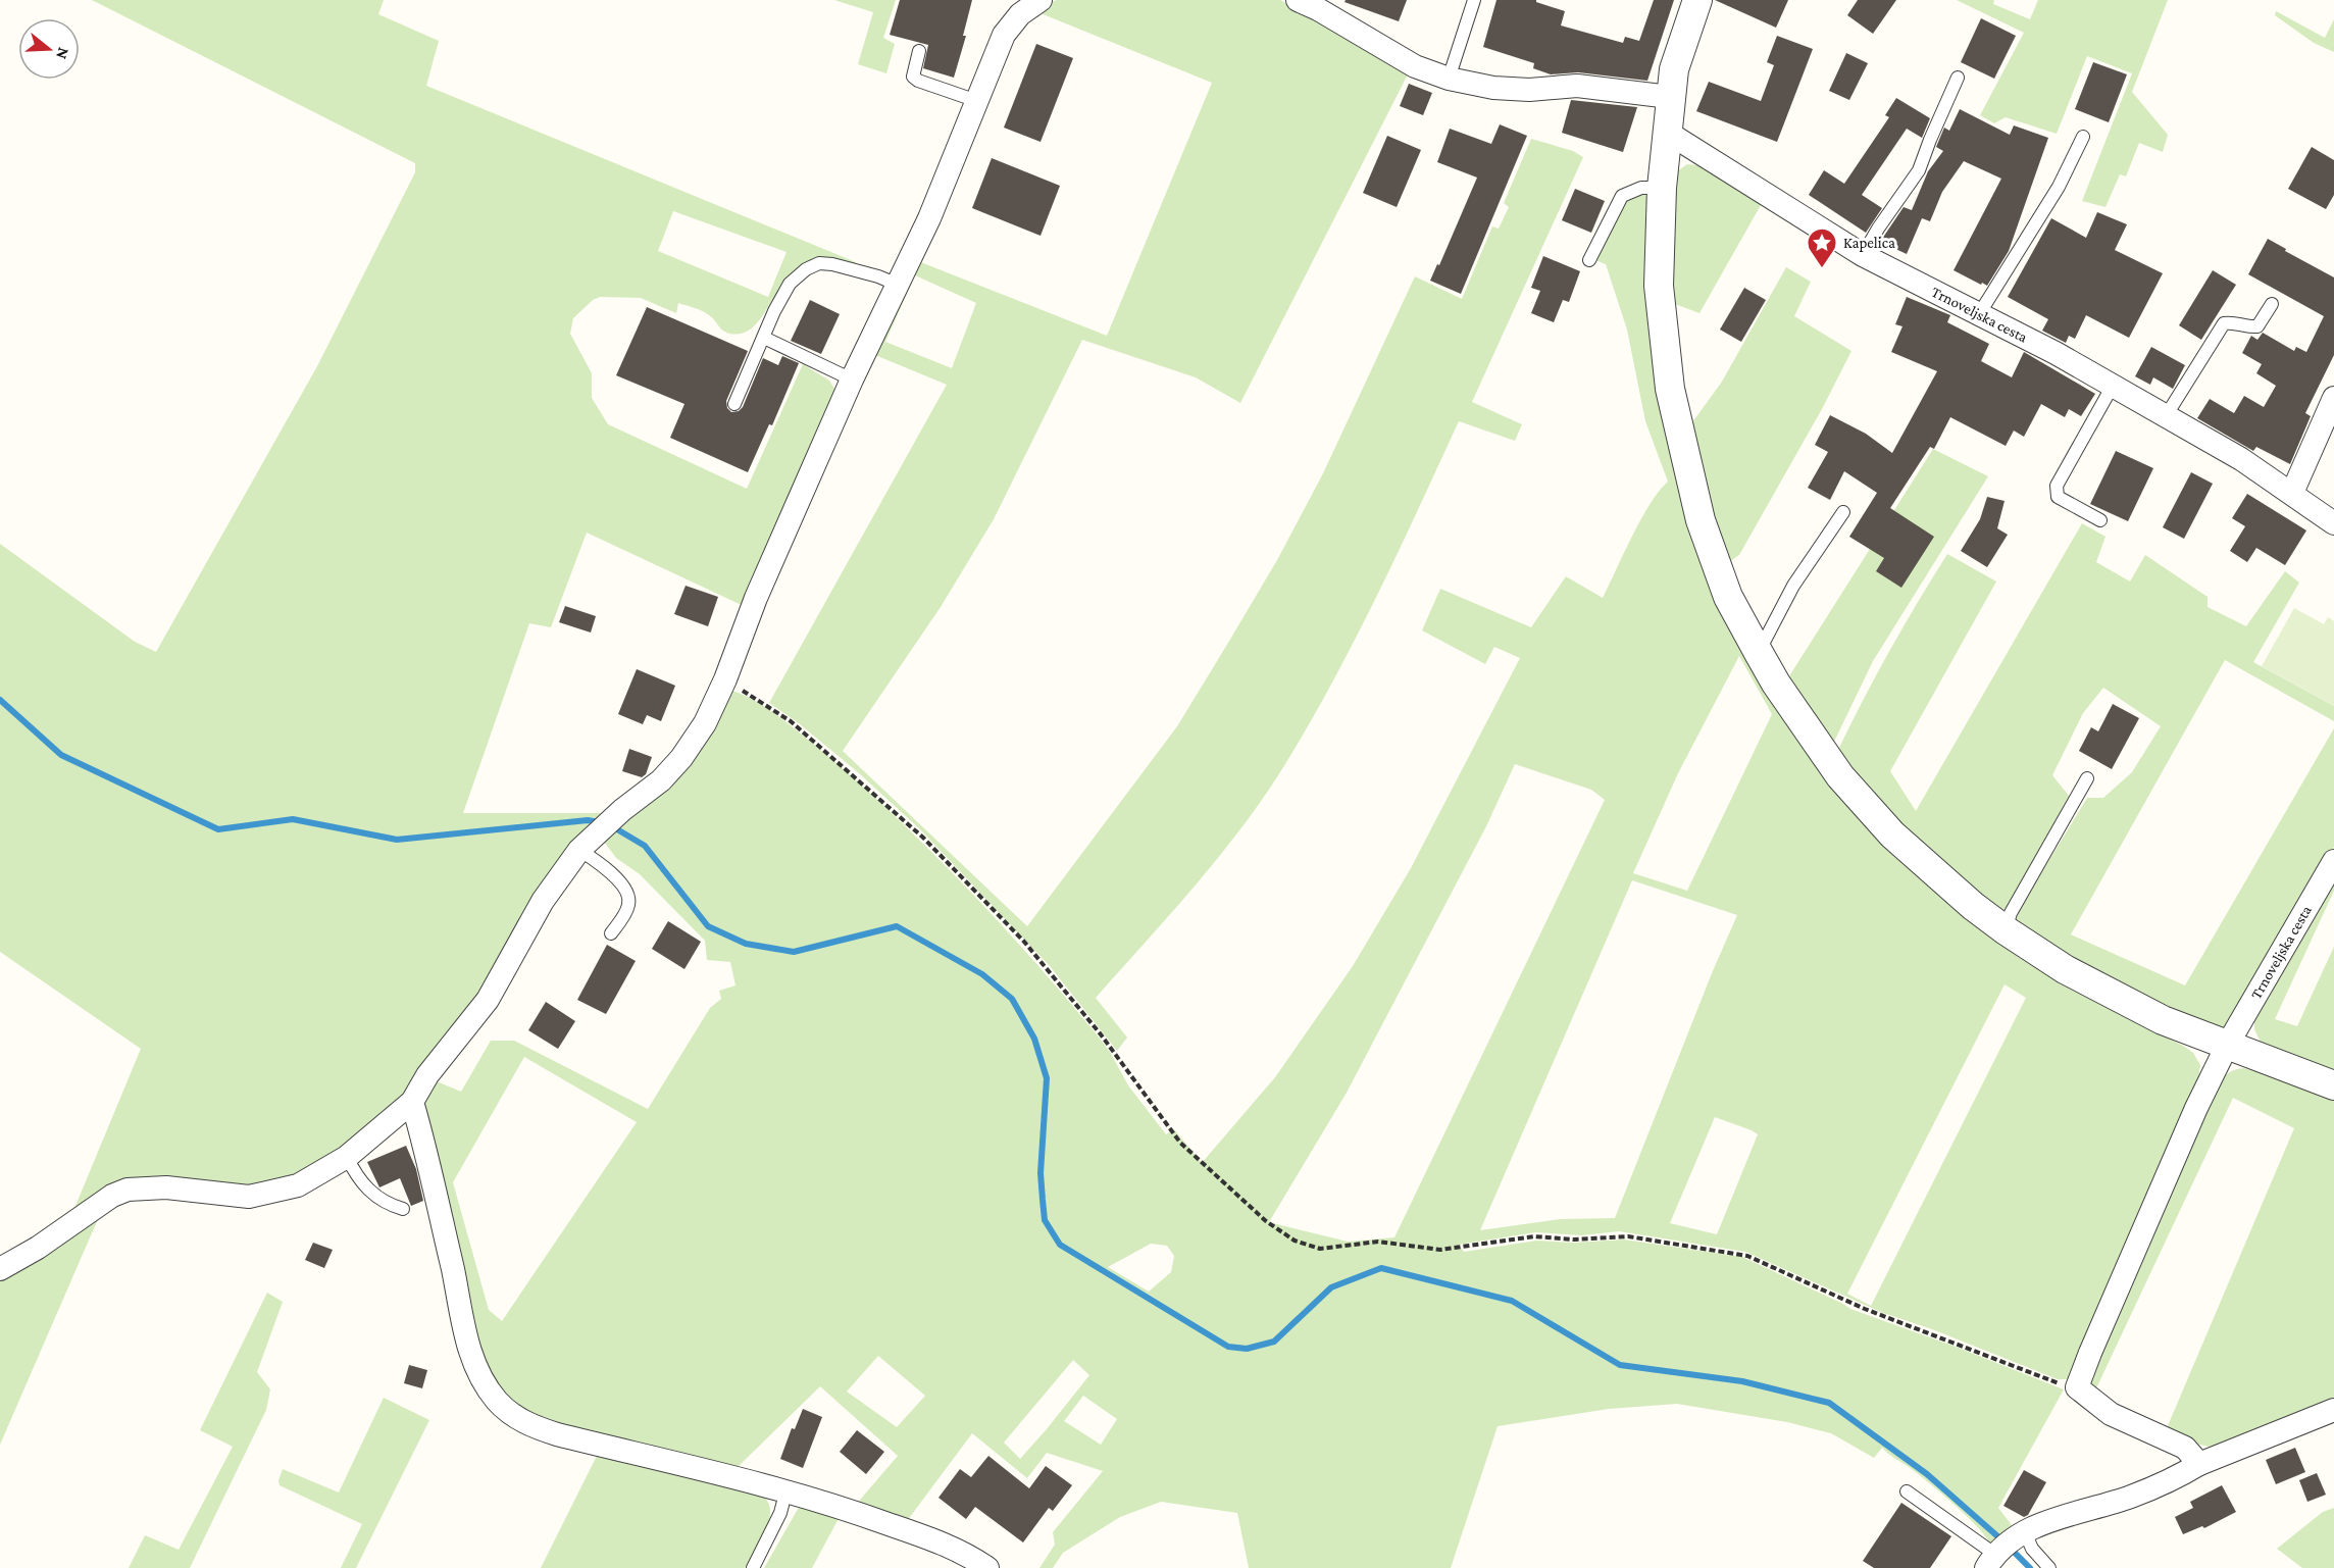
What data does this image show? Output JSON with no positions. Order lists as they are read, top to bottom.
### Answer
{
  "streets": {
    "street": ["Trnoveljska cesta"]
  },
  "places": {
    "place": ["Kapelica"]
  },
  "north": "right"
}
